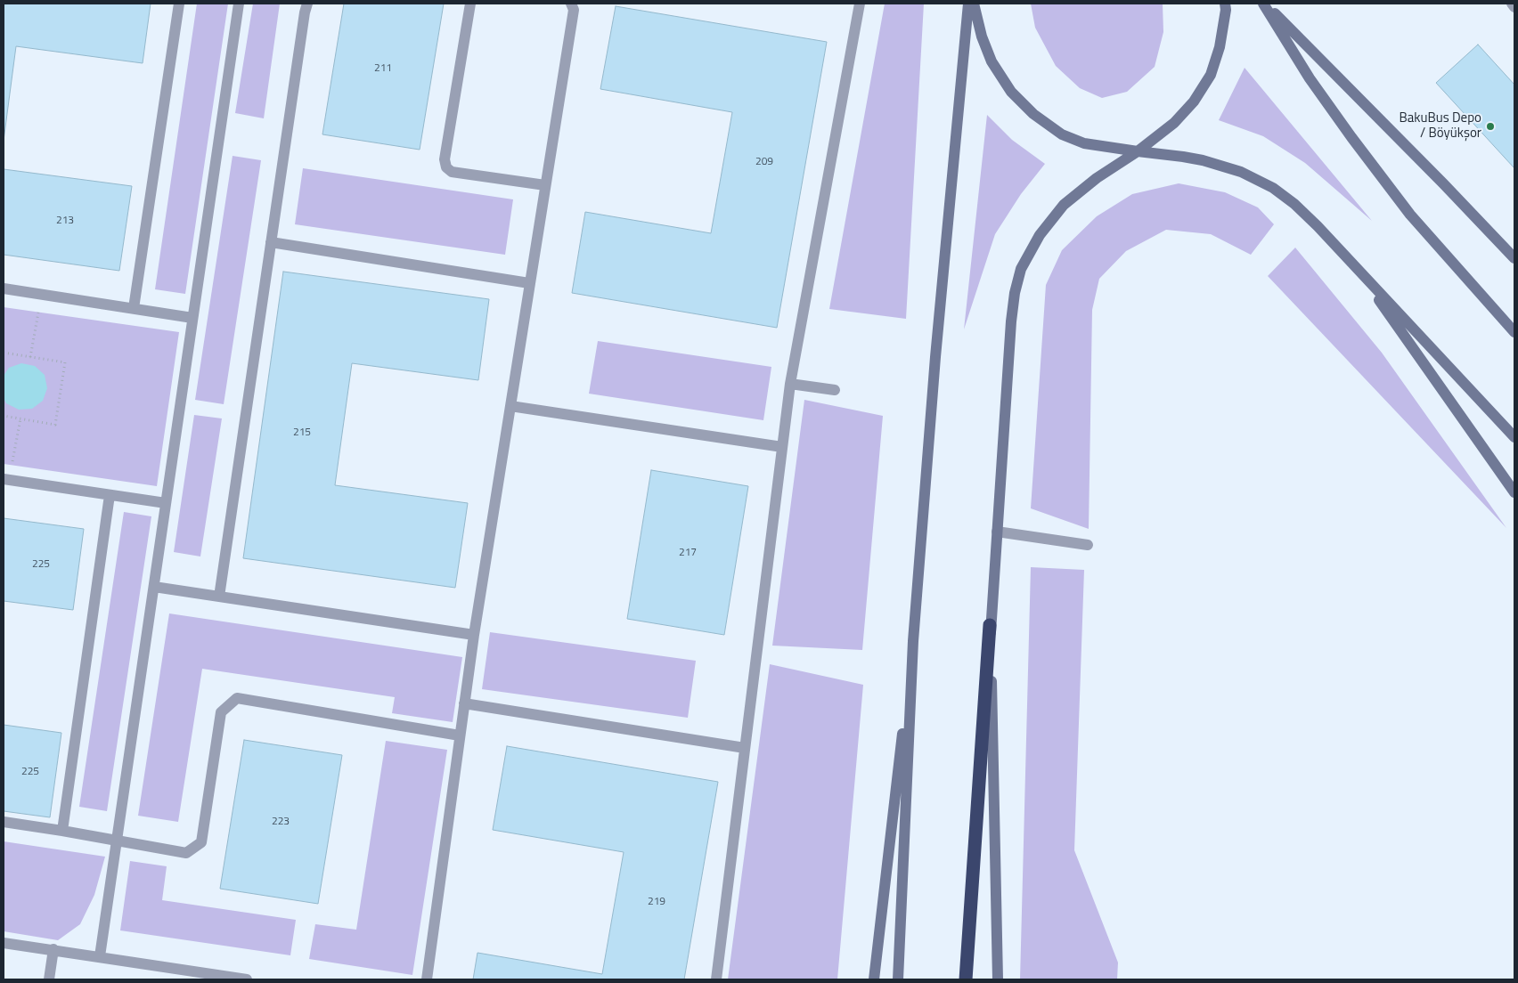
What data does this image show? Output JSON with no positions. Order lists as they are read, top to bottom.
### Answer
{
  "places": ["BakuBus Depo / Böyükşor"],
  "house_numbers": [
    "211",
    "209",
    "213",
    "215",
    "217",
    "225",
    "225",
    "223",
    "219"
  ]
}
